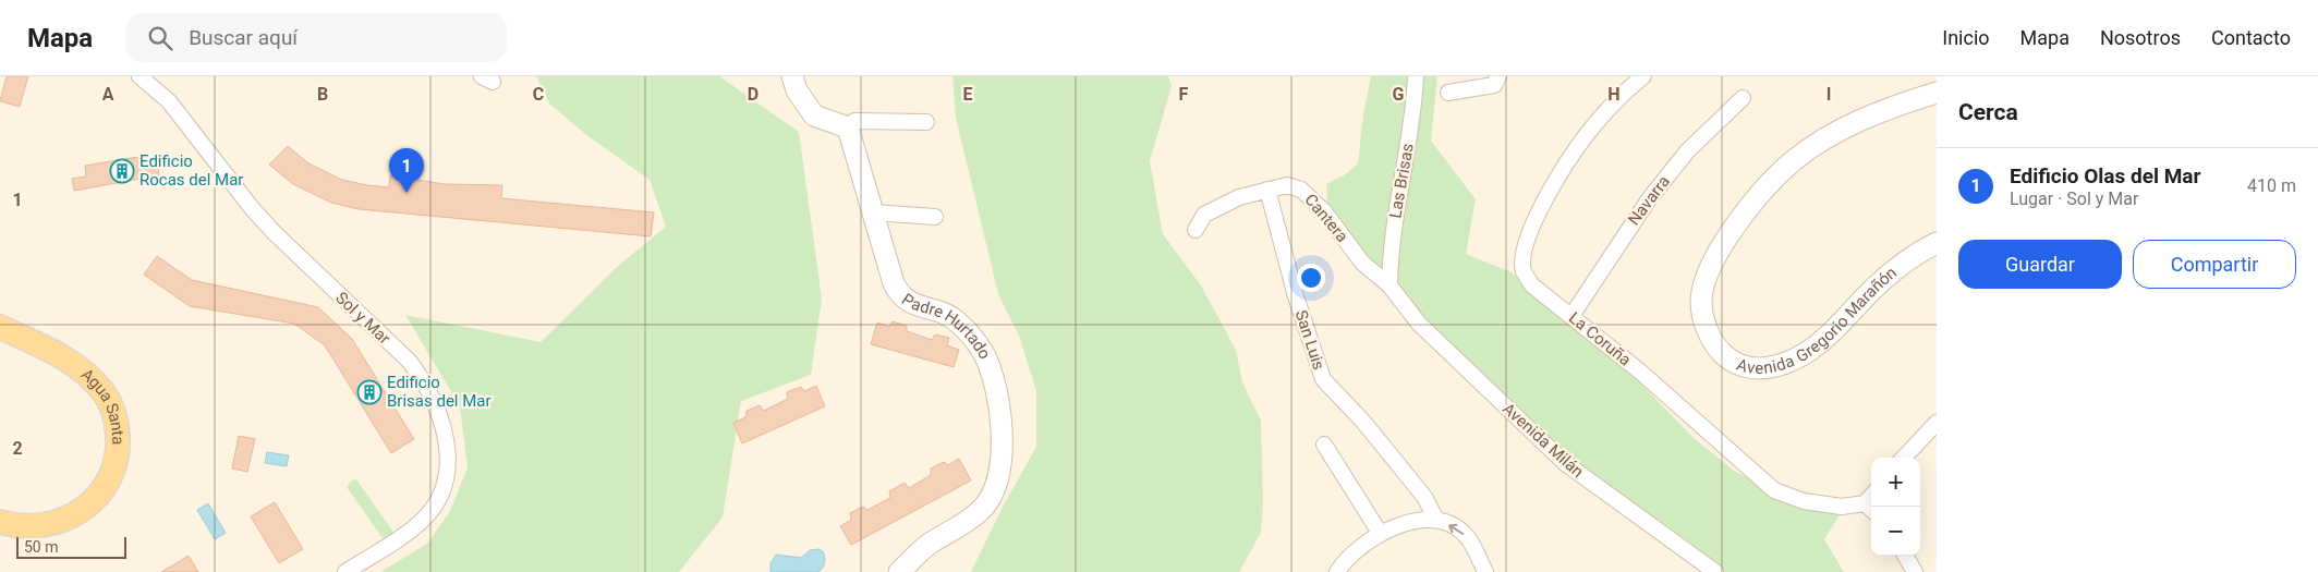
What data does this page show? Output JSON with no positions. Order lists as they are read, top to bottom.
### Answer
{
  "streets": {
    "main road": ["Agua Santa"],
    "street": [
      "Las Brisas",
      "Navarra",
      "Cantera",
      "Avenida Gregorio Marañón",
      "Sol y Mar",
      "Padre Hurtado",
      "La Coruña",
      "San Luis",
      "Avenida Milán"
    ]
  },
  "crossings": [
    ["Las Brisas", "Cantera"],
    ["Las Brisas", "Avenida Milán"],
    ["Navarra", "La Coruña"],
    ["Cantera", "San Luis"],
    ["Cantera", "Avenida Milán"]
  ],
  "places": {
    "building": ["Edificio Rocas del Mar", "Edificio Brisas del Mar"]
  },
  "scale_bar": "50 m",
  "page": {
    "header": "Mapa",
    "search": "Buscar aquí",
    "nav": [
      "Inicio",
      "Mapa",
      "Nosotros",
      "Contacto"
    ],
    "heading": "Cerca",
    "list": [
      {
        "mark": "1",
        "name": "Edificio Olas del Mar",
        "note": "Lugar · Sol y Mar",
        "value": "410 m"
      }
    ],
    "pins": "1",
    "buttons": ["Guardar", "Compartir"],
    "map_buttons": ["+", "−"],
    "scale": "50 m"
  },
  "grid": {
    "columns": [
      "A",
      "B",
      "C",
      "D",
      "E",
      "F",
      "G",
      "H",
      "I"
    ],
    "rows": ["1", "2"]
  }
}
